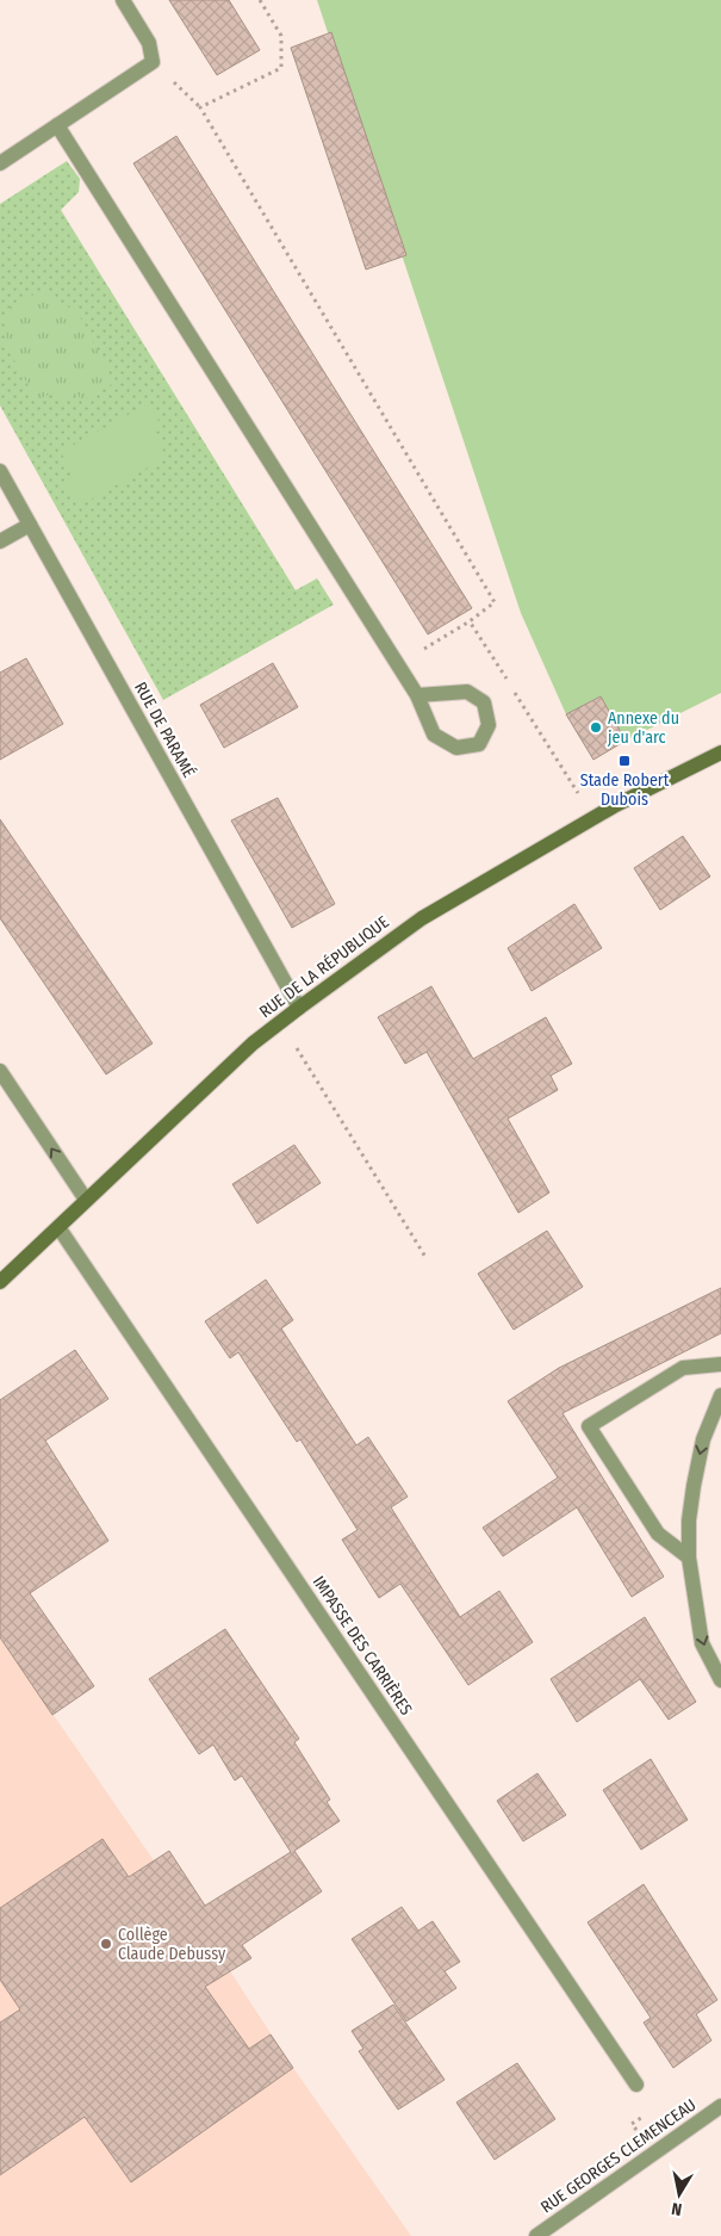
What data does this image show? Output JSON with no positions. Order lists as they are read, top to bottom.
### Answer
{
  "streets": {
    "street": [
      "RUE DE PARAMÉ",
      "RUE DE LA RÉPUBLIQUE",
      "IMPASSE DES CARRIÈRES",
      "RUE GEORGES CLEMENCEAU"
    ]
  },
  "crossings": [
    ["RUE DE PARAMÉ", "RUE DE LA RÉPUBLIQUE"],
    ["RUE DE LA RÉPUBLIQUE", "IMPASSE DES CARRIÈRES"]
  ],
  "places": {
    "other": ["Annexe du jeu d'arc", "Collège Claude Debussy"],
    "transit": ["Stade Robert Dubois"]
  },
  "north": "bottom"
}
